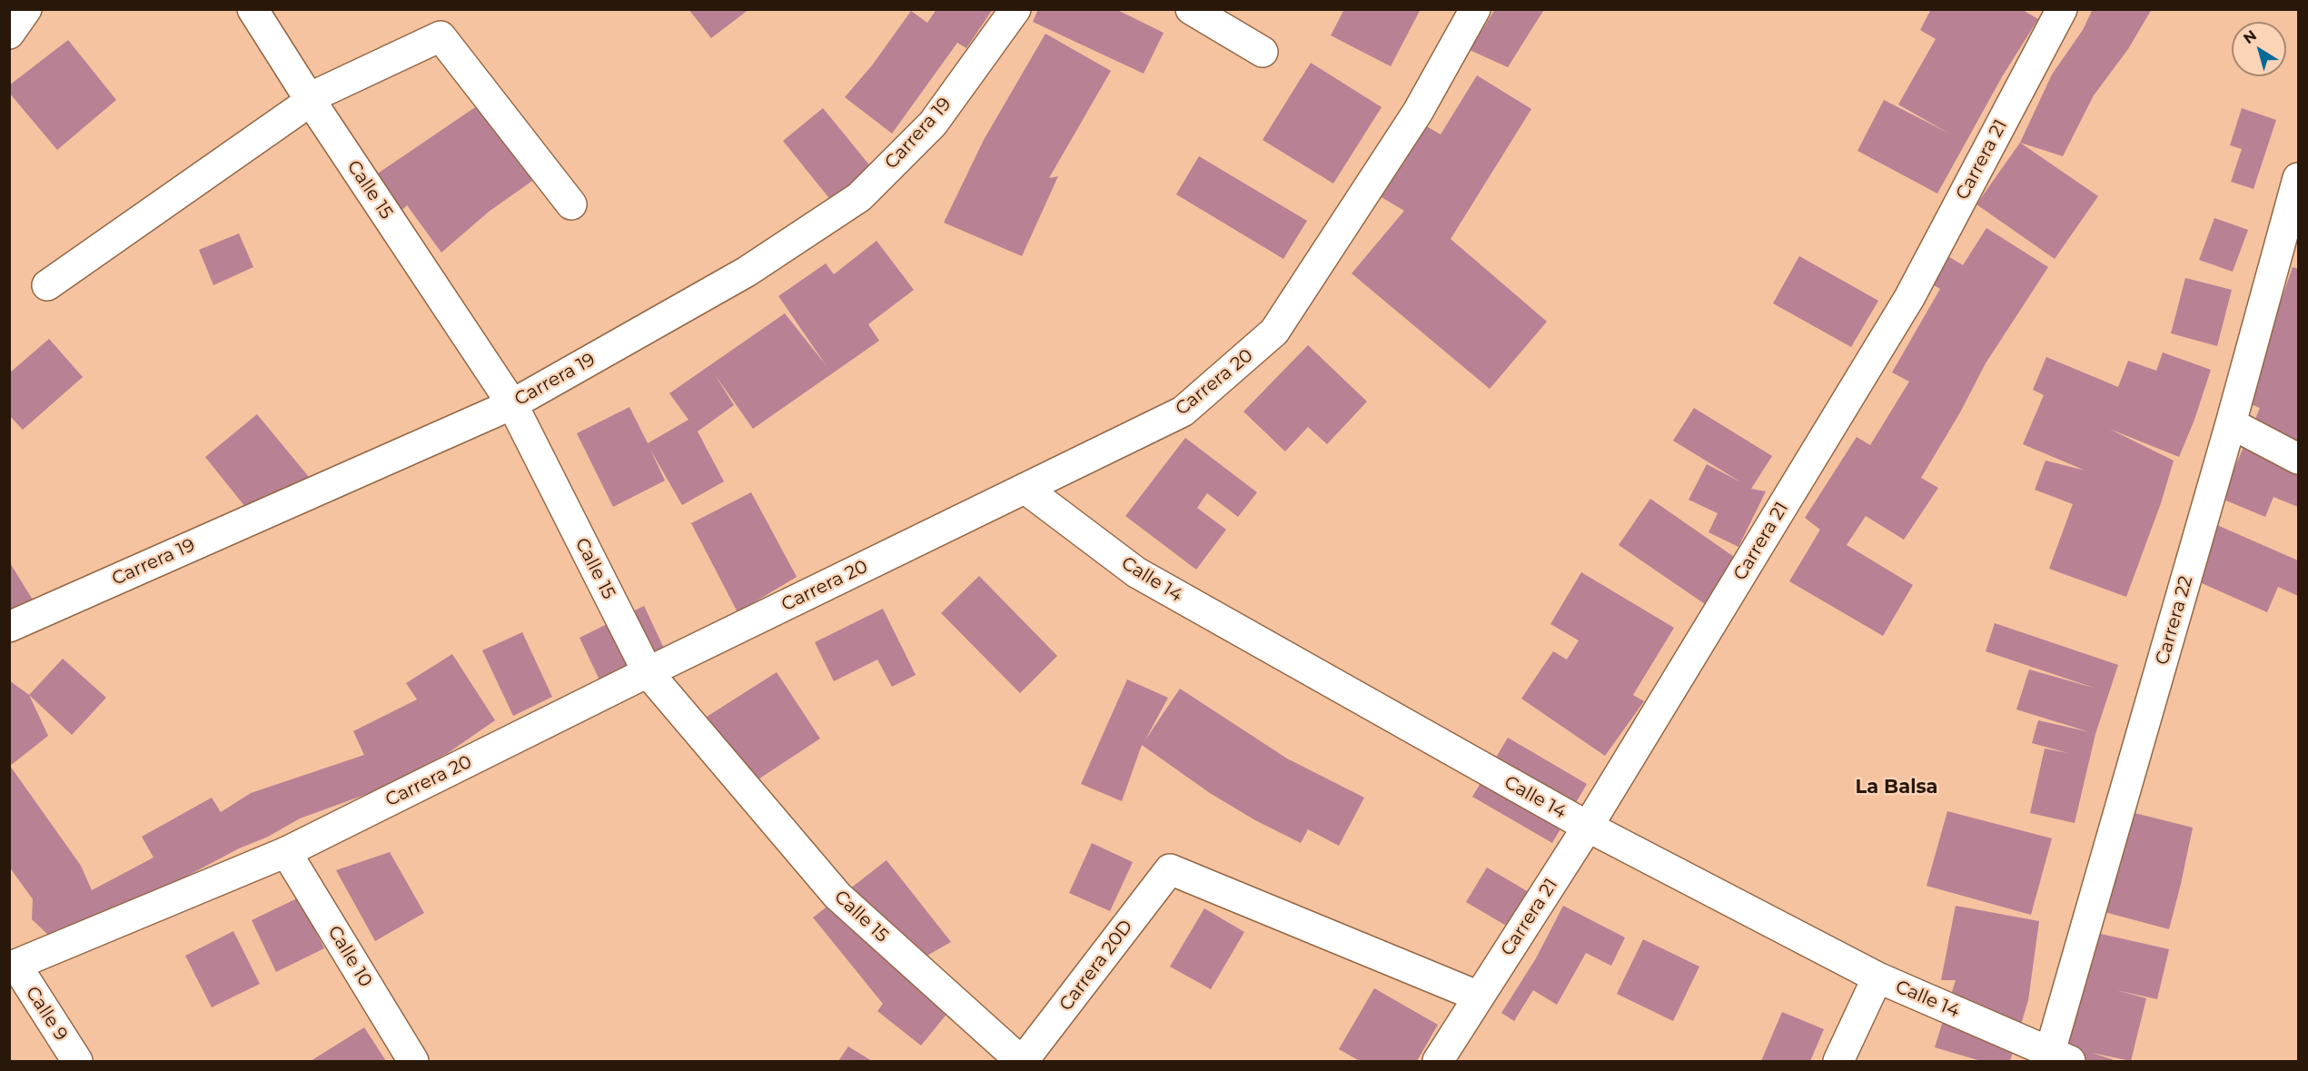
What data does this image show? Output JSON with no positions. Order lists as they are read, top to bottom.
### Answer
{
  "streets": {
    "street": [
      "Carrera 19",
      "Carrera 21",
      "Calle 15",
      "Carrera 20",
      "Calle 14",
      "Carrera 22",
      "Calle 10",
      "Carrera 20D",
      "Calle 9"
    ]
  },
  "crossings": [
    ["Carrera 19", "Calle 15"],
    ["Carrera 21", "Calle 14"],
    ["Carrera 21", "Carrera 20D"],
    ["Calle 15", "Carrera 20"],
    ["Calle 15", "Carrera 20D"],
    ["Carrera 20", "Calle 14"],
    ["Carrera 20", "Calle 10"],
    ["Carrera 20", "Calle 9"],
    ["Calle 14", "Carrera 22"]
  ],
  "districts": ["La Balsa"],
  "north": "top left"
}
